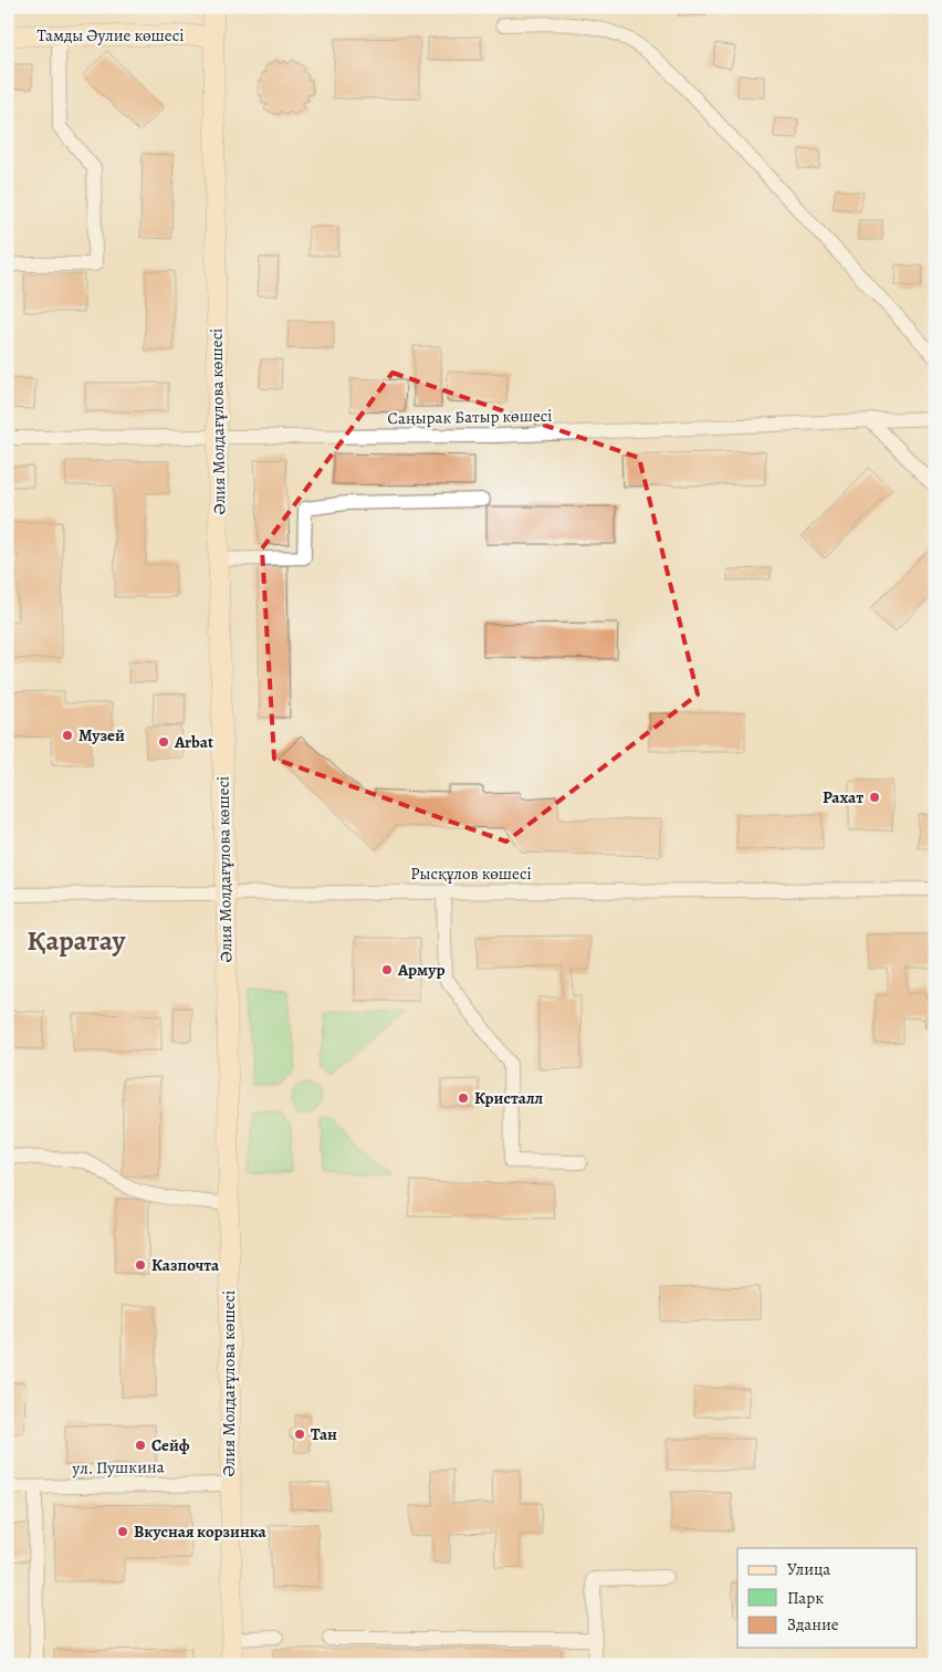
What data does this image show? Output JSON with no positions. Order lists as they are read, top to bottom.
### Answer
{
  "streets": {
    "street": [
      "Тамды Әулие көшесі",
      "Саңырак Батыр көшесі",
      "Әлия Молдағұлова көшесі",
      "Рысқұлов көшесі",
      "ул. Пушкина"
    ]
  },
  "crossings": [
    ["Тамды Әулие көшесі", "Әлия Молдағұлова көшесі"],
    ["Саңырак Батыр көшесі", "Әлия Молдағұлова көшесі"],
    ["Әлия Молдағұлова көшесі", "Рысқұлов көшесі"],
    ["Әлия Молдағұлова көшесі", "ул. Пушкина"]
  ],
  "districts": ["Қаратау"],
  "places": [
    "Музей",
    "Arbat",
    "Рахат",
    "Армур",
    "Кристалл",
    "Казпочта",
    "Тан",
    "Сейф",
    "Вкусная корзинка"
  ],
  "legend": ["Улица", "Парк", "Здание"]
}
